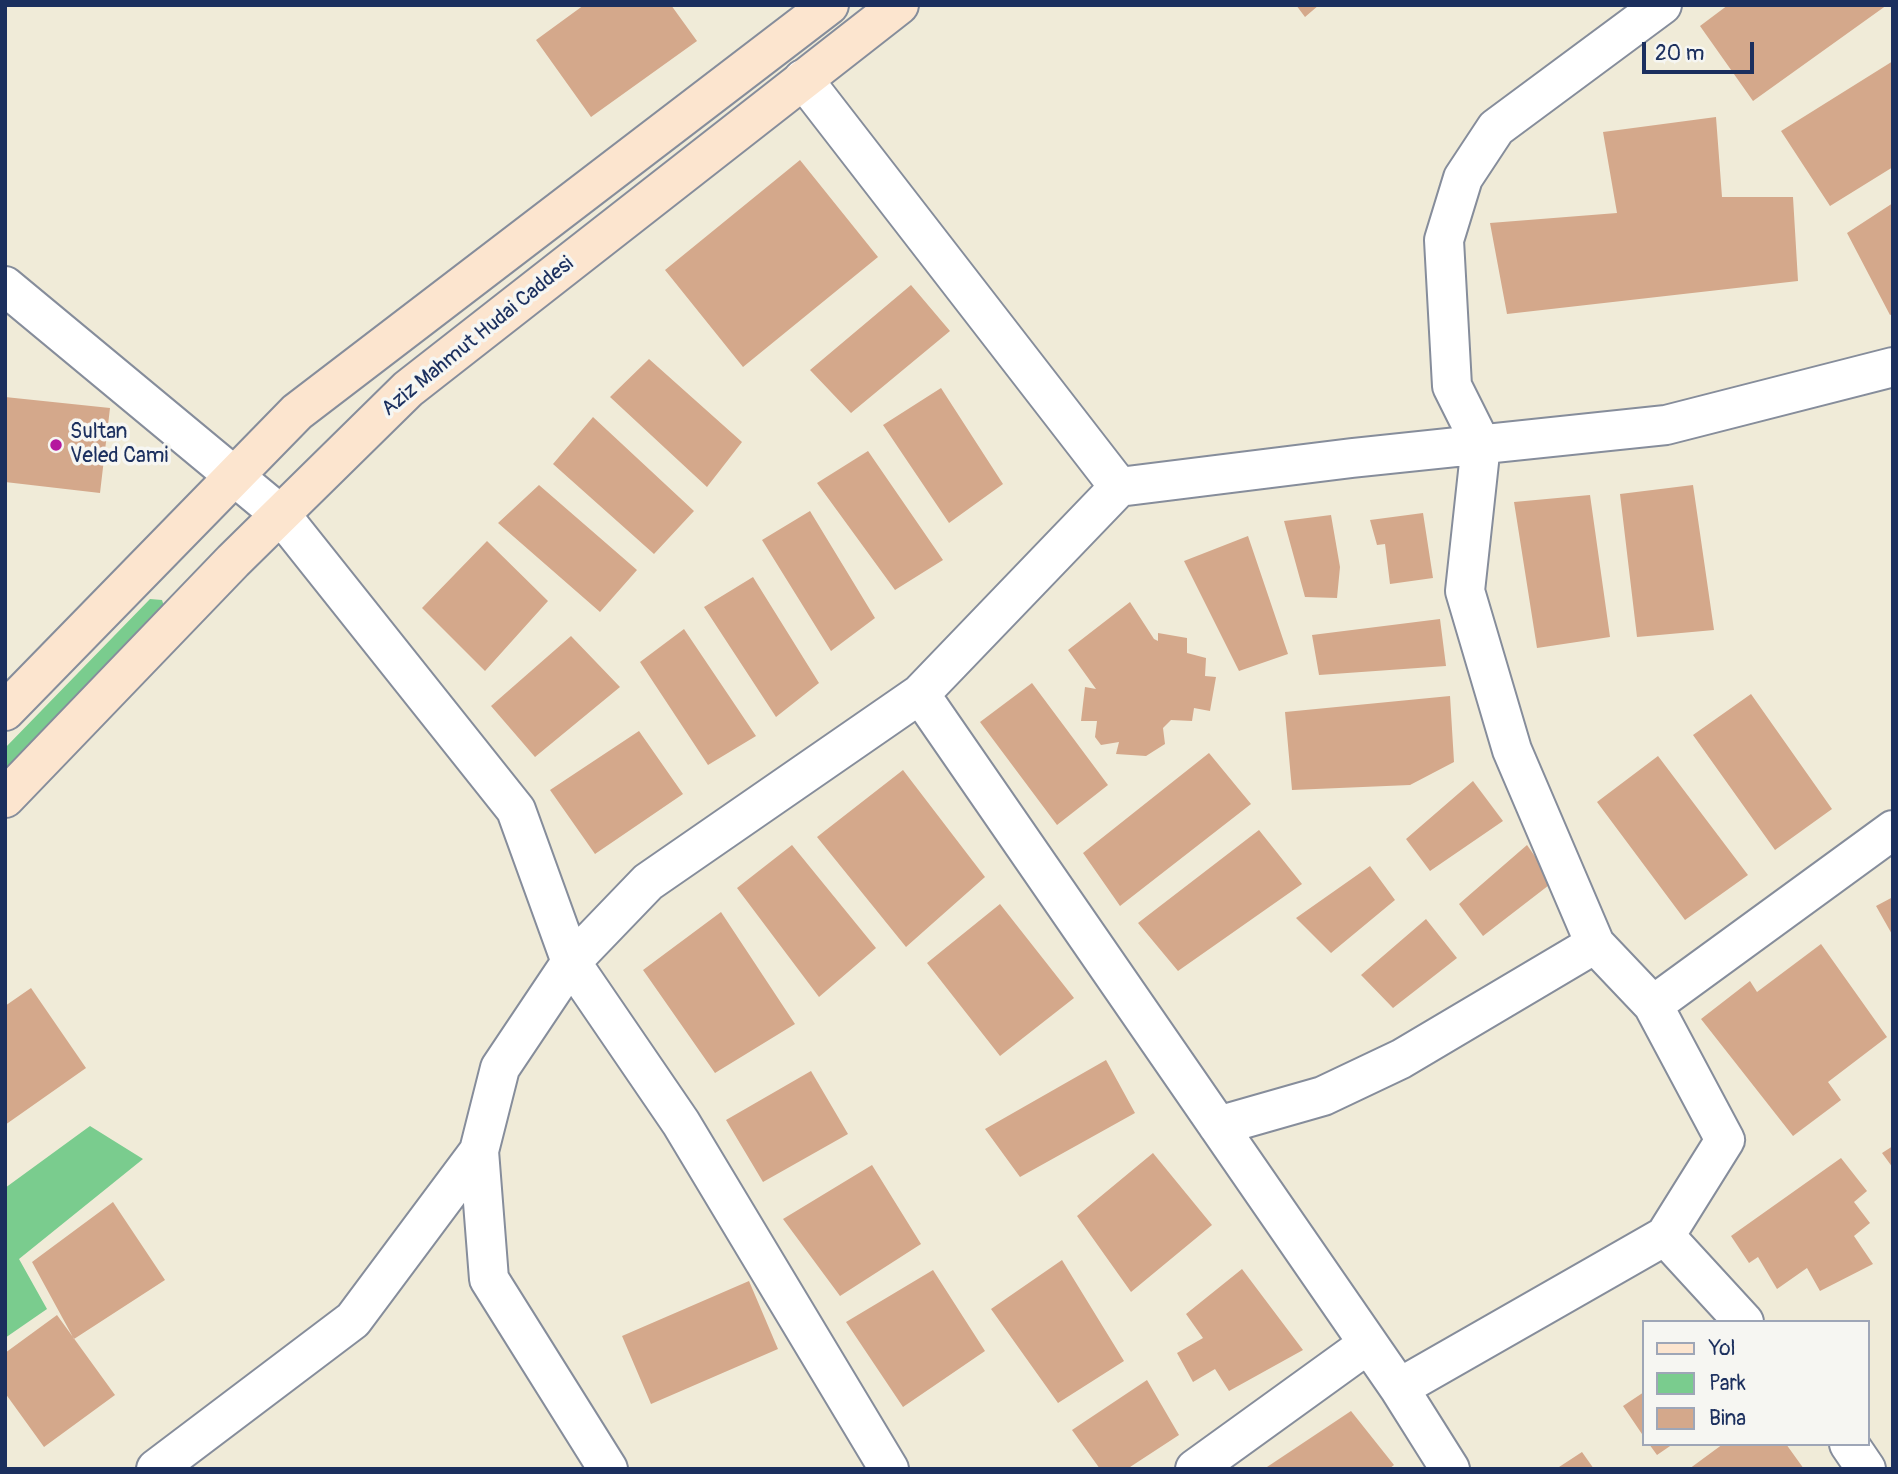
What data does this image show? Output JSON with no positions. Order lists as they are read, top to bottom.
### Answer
{
  "streets": {
    "street": ["Aziz Mahmut Hudai Caddesi"]
  },
  "places": ["Sultan Veled Cami"],
  "legend": ["Yol", "Park", "Bina"],
  "scale_bar": "20 m"
}
